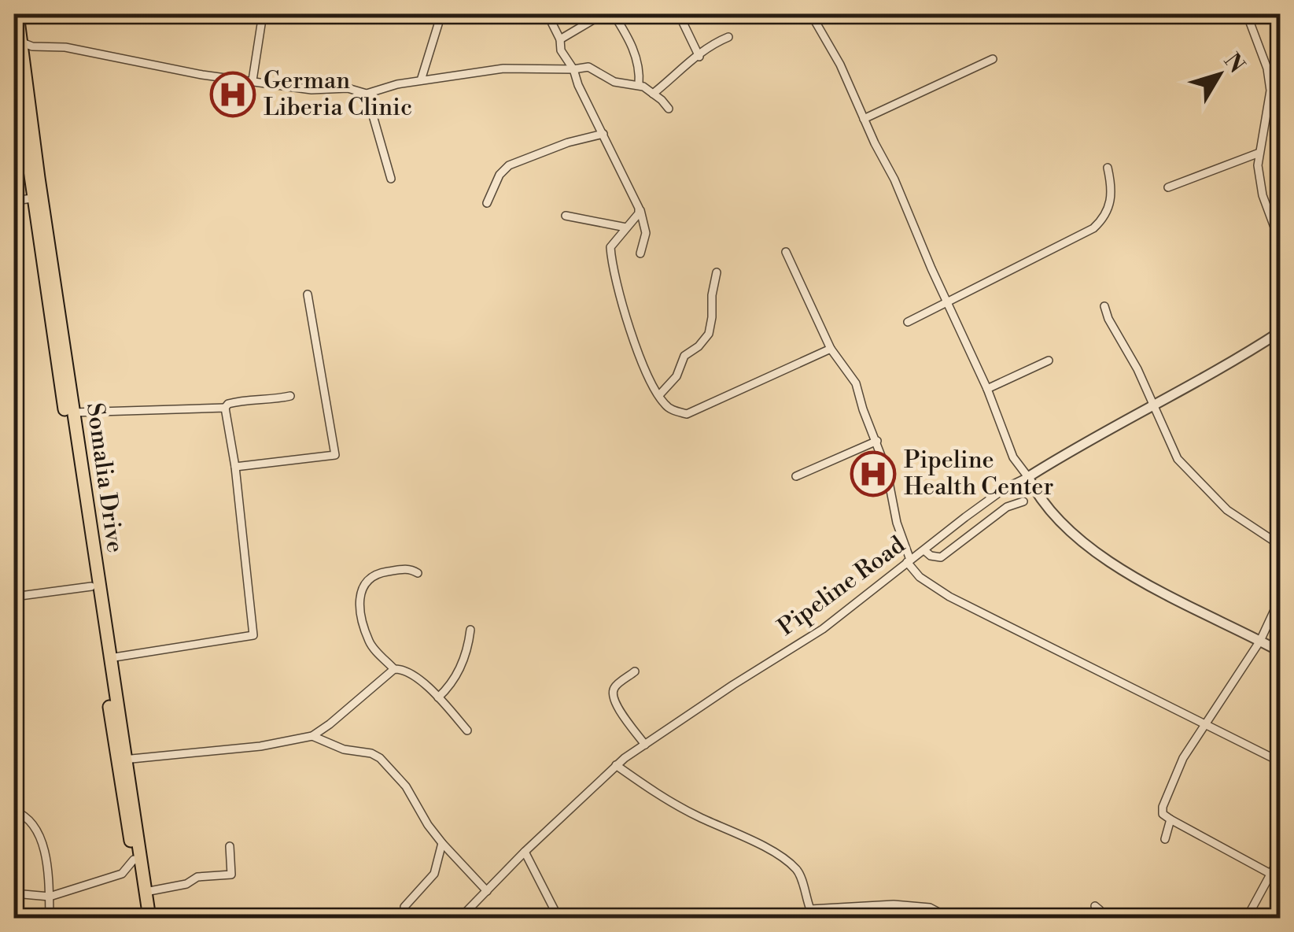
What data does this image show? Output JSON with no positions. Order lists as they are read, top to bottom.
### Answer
{
  "streets": {
    "main road": ["Somalia Drive"],
    "street": ["Pipeline Road"]
  },
  "places": {
    "hospital": ["German Liberia Clinic", "Pipeline Health Center"]
  },
  "north": "top right"
}
